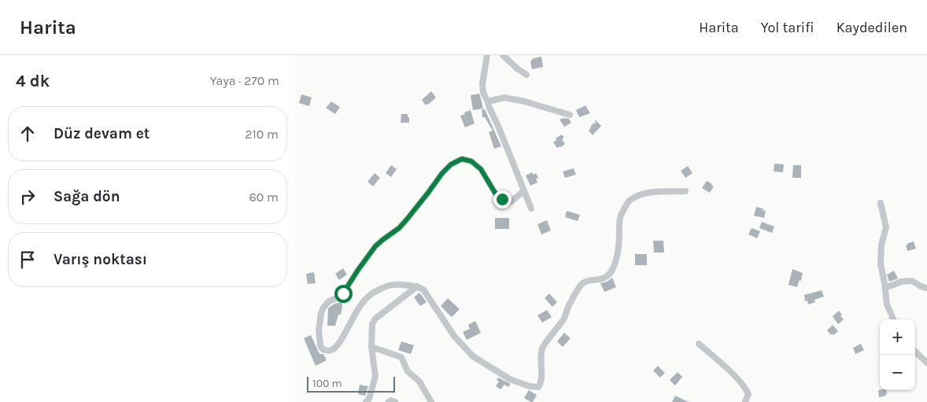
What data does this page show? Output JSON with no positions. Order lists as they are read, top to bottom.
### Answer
{
  "scale_bar": "100 m",
  "page": {
    "header": "Harita",
    "nav": ["Harita", "Yol tarifi", "Kaydedilen"],
    "heading": ["4 dk", "Yaya · 270 m"],
    "list": [
      ["Düz devam et", "210 m"],
      ["Sağa dön", "60 m"],
      "Varış noktası"
    ],
    "map_buttons": ["+", "−"],
    "scale": "100 m"
  }
}
